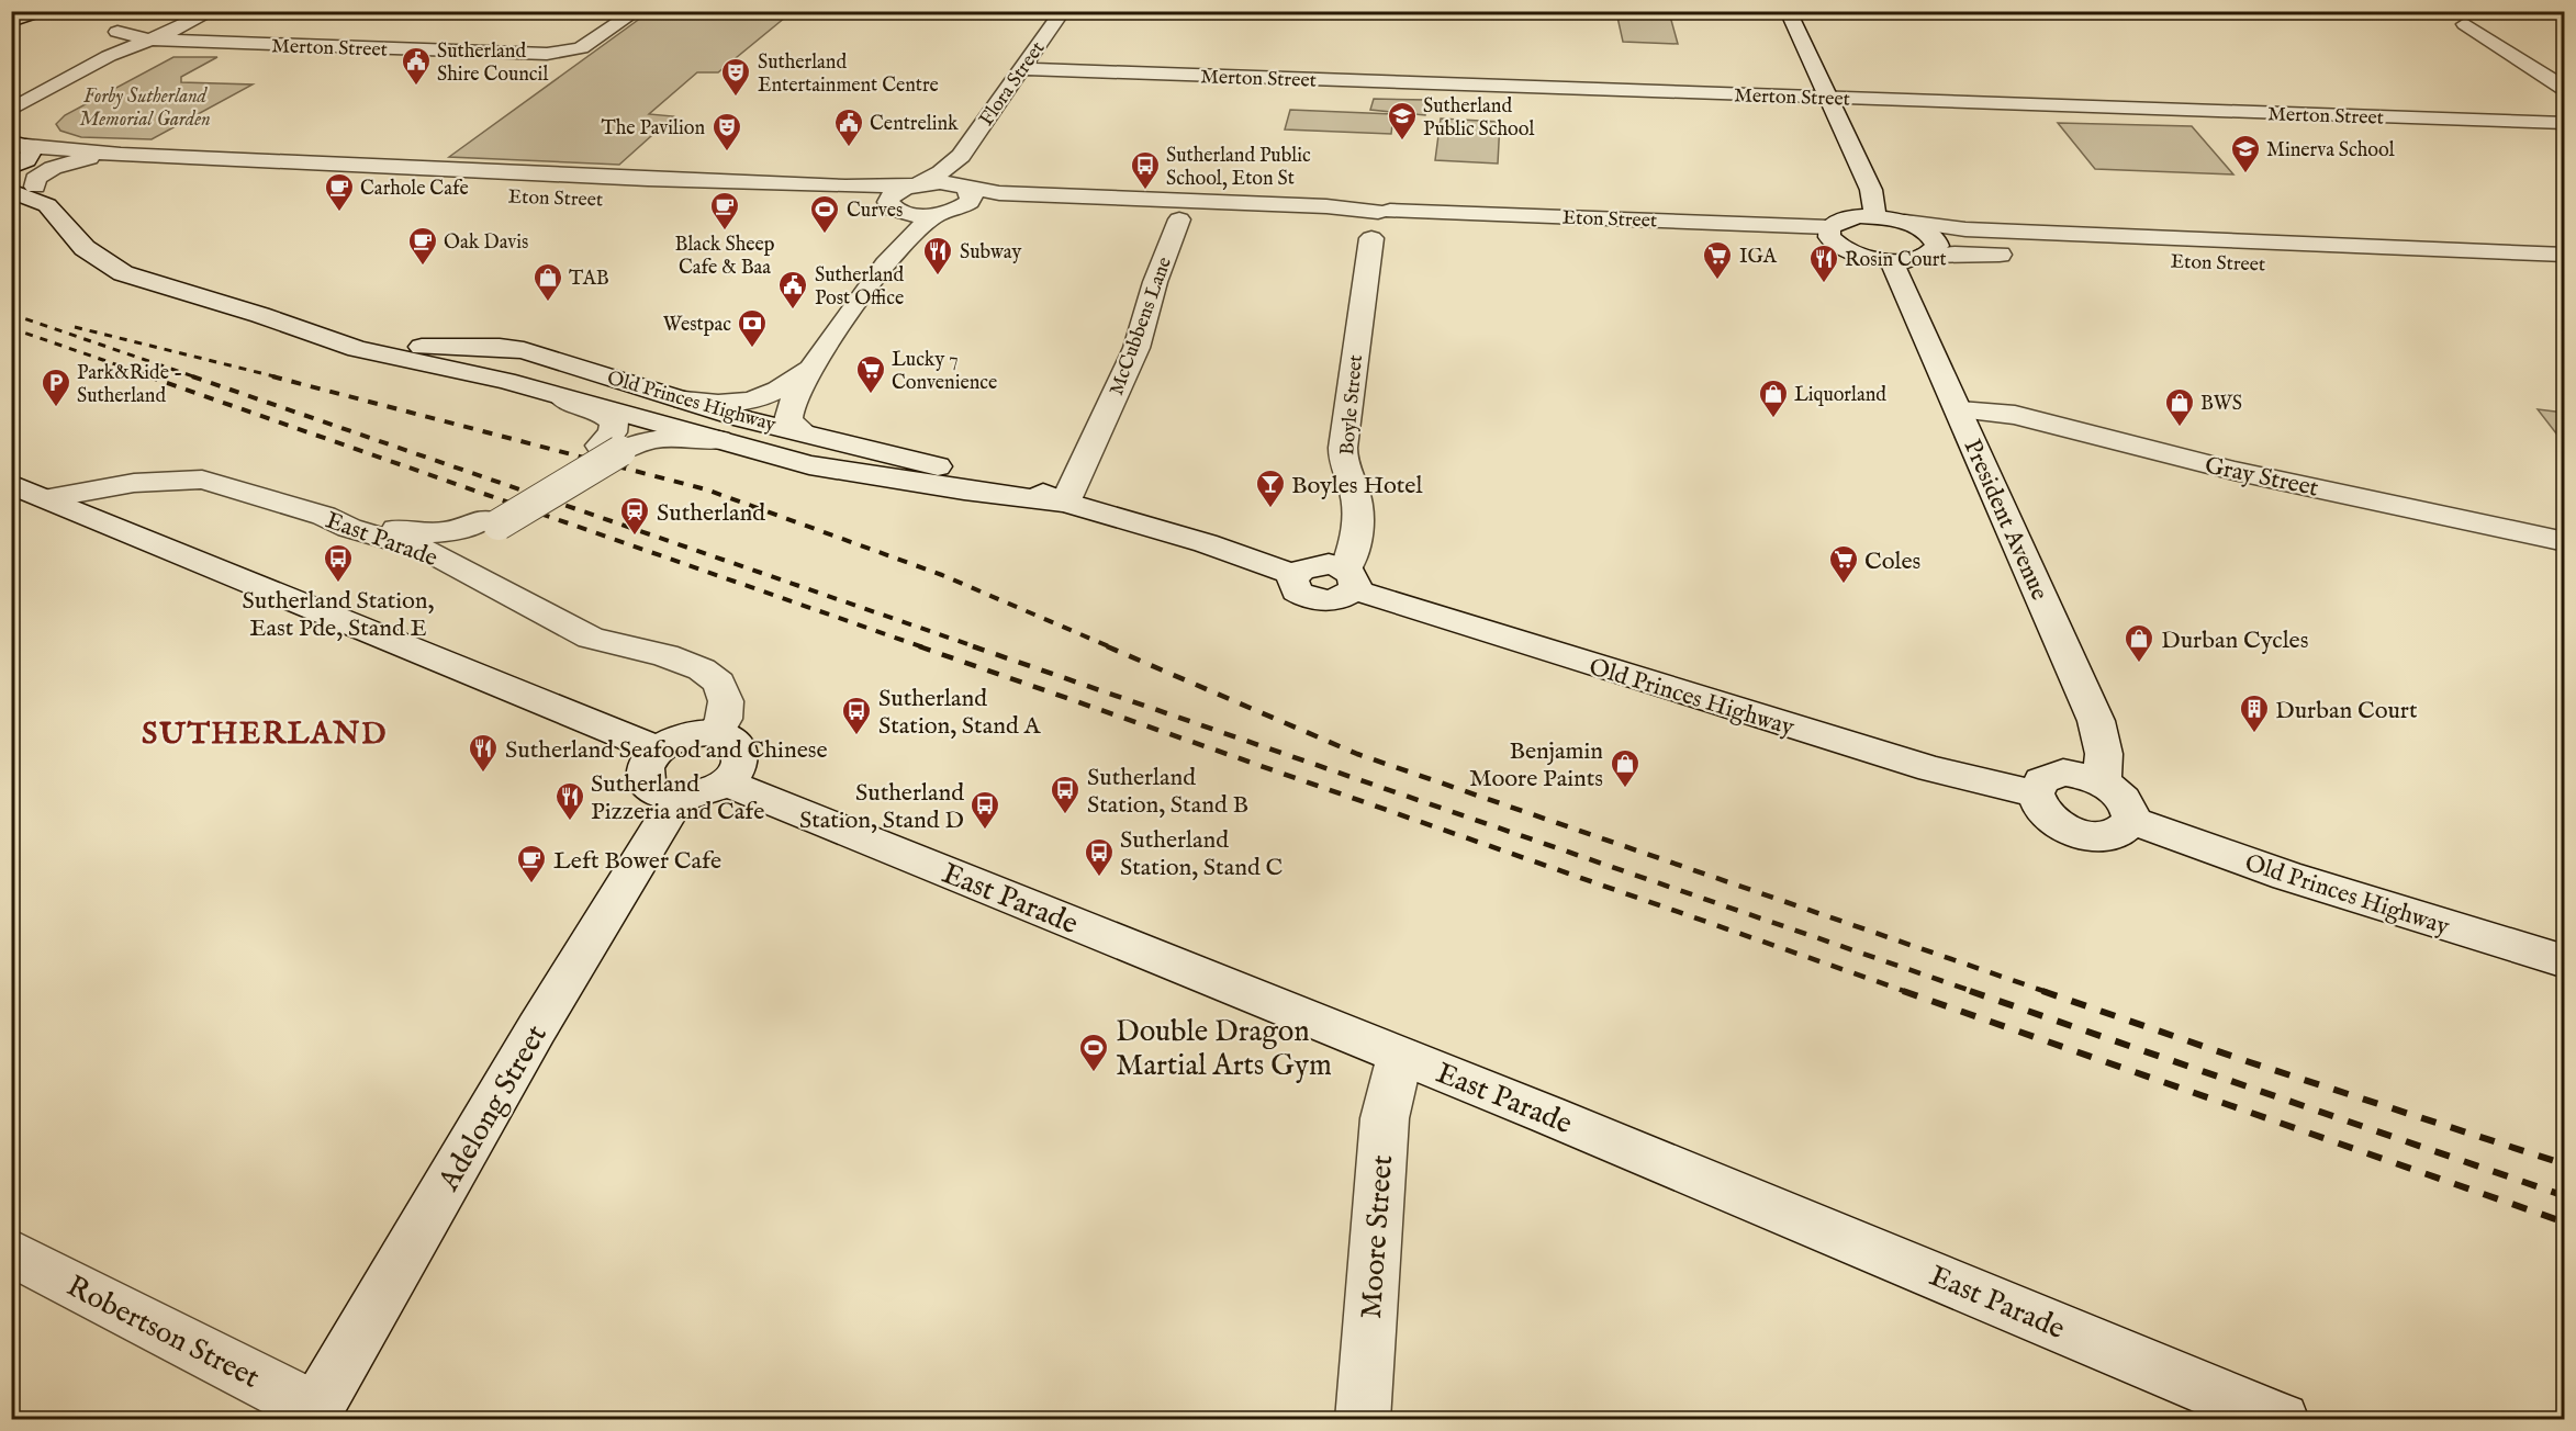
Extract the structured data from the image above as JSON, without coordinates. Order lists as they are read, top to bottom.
{
  "streets": {
    "street": [
      "Merton Street",
      "Flora Street",
      "Eton Street",
      "McCubbens Lane",
      "Old Princes Highway",
      "Boyle Street",
      "Gray Street",
      "President Avenue",
      "East Parade",
      "Adelong Street",
      "Moore Street",
      "Robertson Street"
    ]
  },
  "crossings": [
    ["Merton Street", "Flora Street"],
    ["Flora Street", "Eton Street"],
    ["Eton Street", "McCubbens Lane"],
    ["Eton Street", "Old Princes Highway"],
    ["Eton Street", "Boyle Street"],
    ["McCubbens Lane", "Old Princes Highway"],
    ["Old Princes Highway", "Boyle Street"],
    ["Old Princes Highway", "President Avenue"],
    ["Gray Street", "President Avenue"],
    ["East Parade", "Adelong Street"],
    ["East Parade", "Moore Street"],
    ["Adelong Street", "Robertson Street"]
  ],
  "districts": ["SUTHERLAND"],
  "parks": ["Forby Sutherland Memorial Garden"],
  "places": {
    "public building": ["Sutherland Shire Council", "Centrelink", "Sutherland Post Office"],
    "theatre": ["Sutherland Entertainment Centre", "The Pavilion"],
    "school or university": ["Sutherland Public School", "Minerva School"],
    "bus stop": [
      "Sutherland Public School, Eton St",
      "Sutherland Station, East Pde, Stand E",
      "Sutherland Station, Stand A",
      "Sutherland Station, Stand B",
      "Sutherland Station, Stand D",
      "Sutherland Station, Stand C"
    ],
    "cafe": [
      "Carhole Cafe",
      "Black Sheep Cafe & Baa",
      "Oak Davis",
      "Left Bower Cafe"
    ],
    "sports": ["Curves", "Double Dragon Martial Arts Gym"],
    "restaurant": [
      "Subway",
      "Rosin Court",
      "Sutherland Seafood and Chinese",
      "Sutherland Pizzeria and Cafe"
    ],
    "supermarket": ["IGA", "Lucky 7 Convenience", "Coles"],
    "shop": [
      "TAB",
      "Liquorland",
      "BWS",
      "Durban Cycles",
      "Benjamin Moore Paints"
    ],
    "bank": ["Westpac"],
    "parking": ["Park&Ride - Sutherland"],
    "bar": ["Boyles Hotel"],
    "station": ["Sutherland"],
    "building": ["Durban Court"]
  }
}
